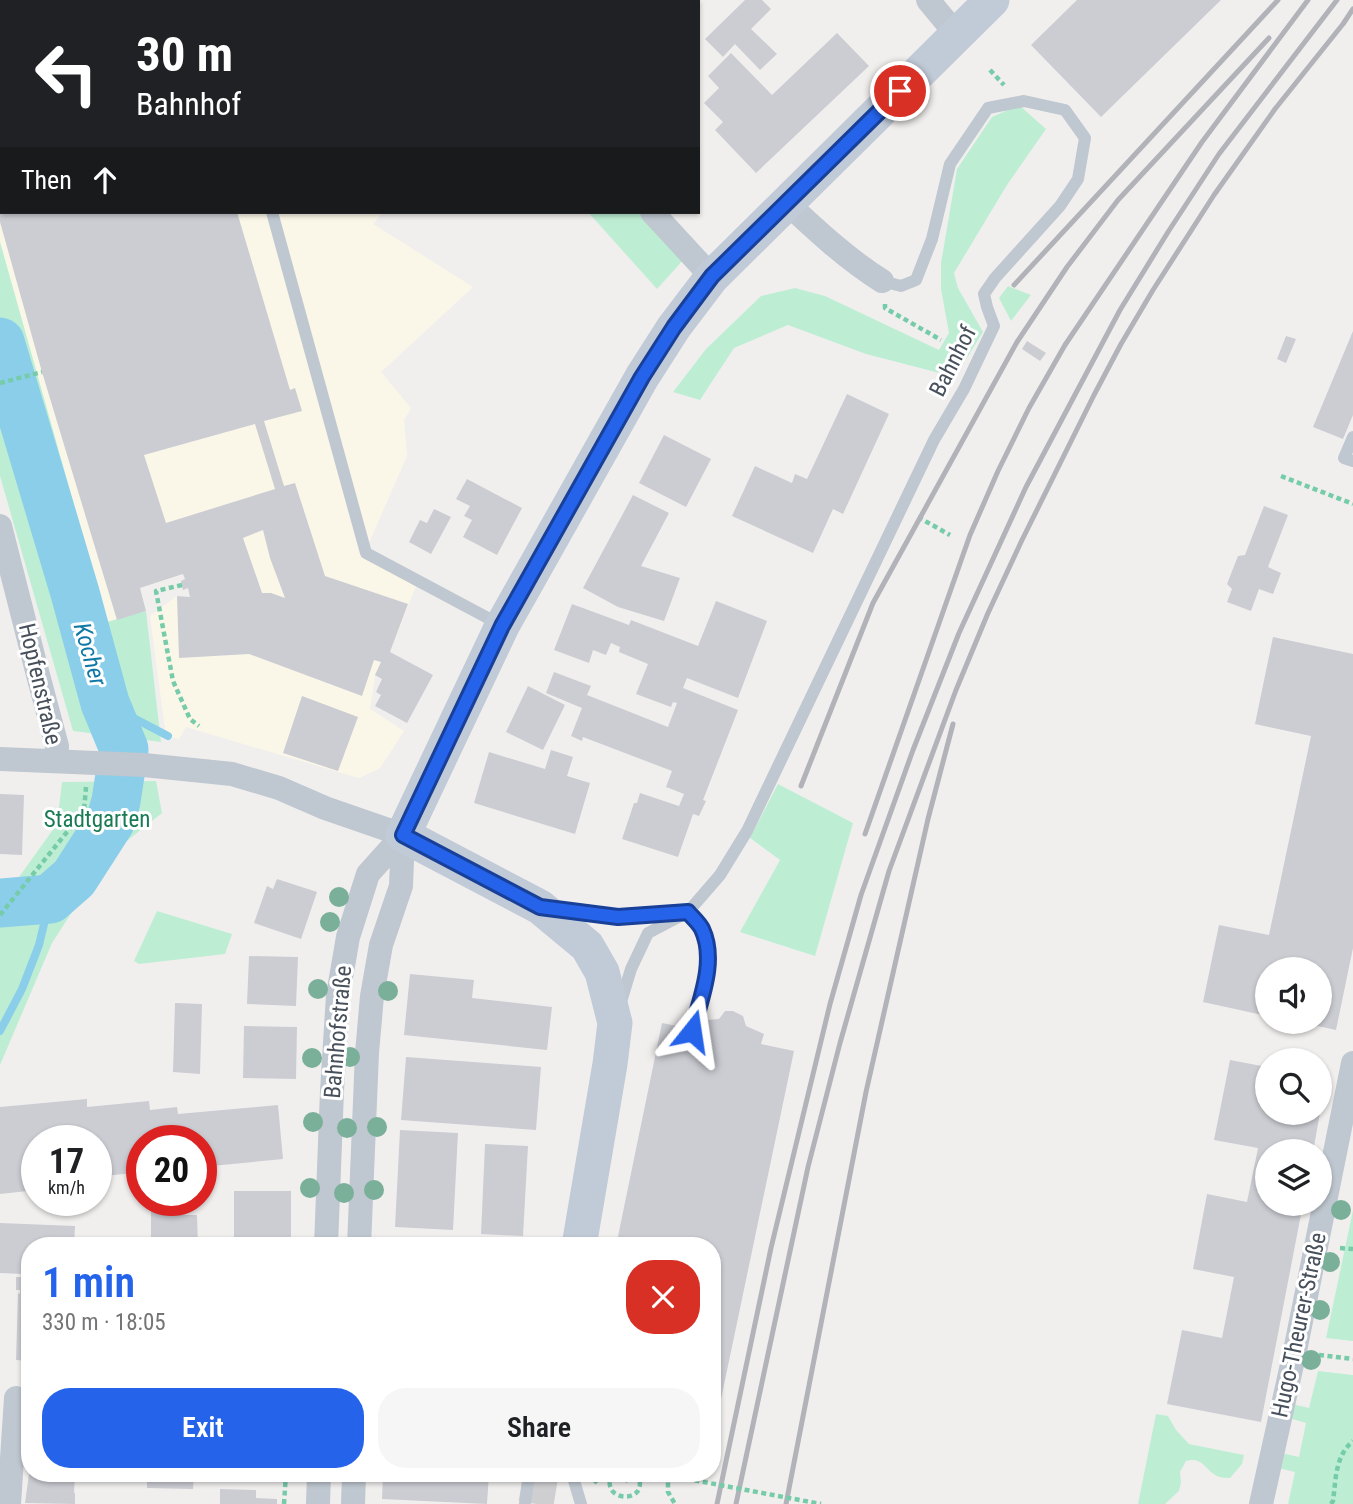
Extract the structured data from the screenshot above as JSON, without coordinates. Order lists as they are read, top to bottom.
{
  "streets": {
    "main road": ["Bahnhofstraße"],
    "street": ["Hopfenstraße", "Hugo-Theurer-Straße"],
    "lane": ["Bahnhof"]
  },
  "water": ["Kocher"],
  "parks": ["Stadtgarten"],
  "page": {
    "turn": ["30 m", "Bahnhof"],
    "then": "Then",
    "speed": "17 km/h",
    "limit": "20",
    "heading": ["1 min", "330 m · 18:05"],
    "buttons": ["Exit", "Share"]
  }
}
